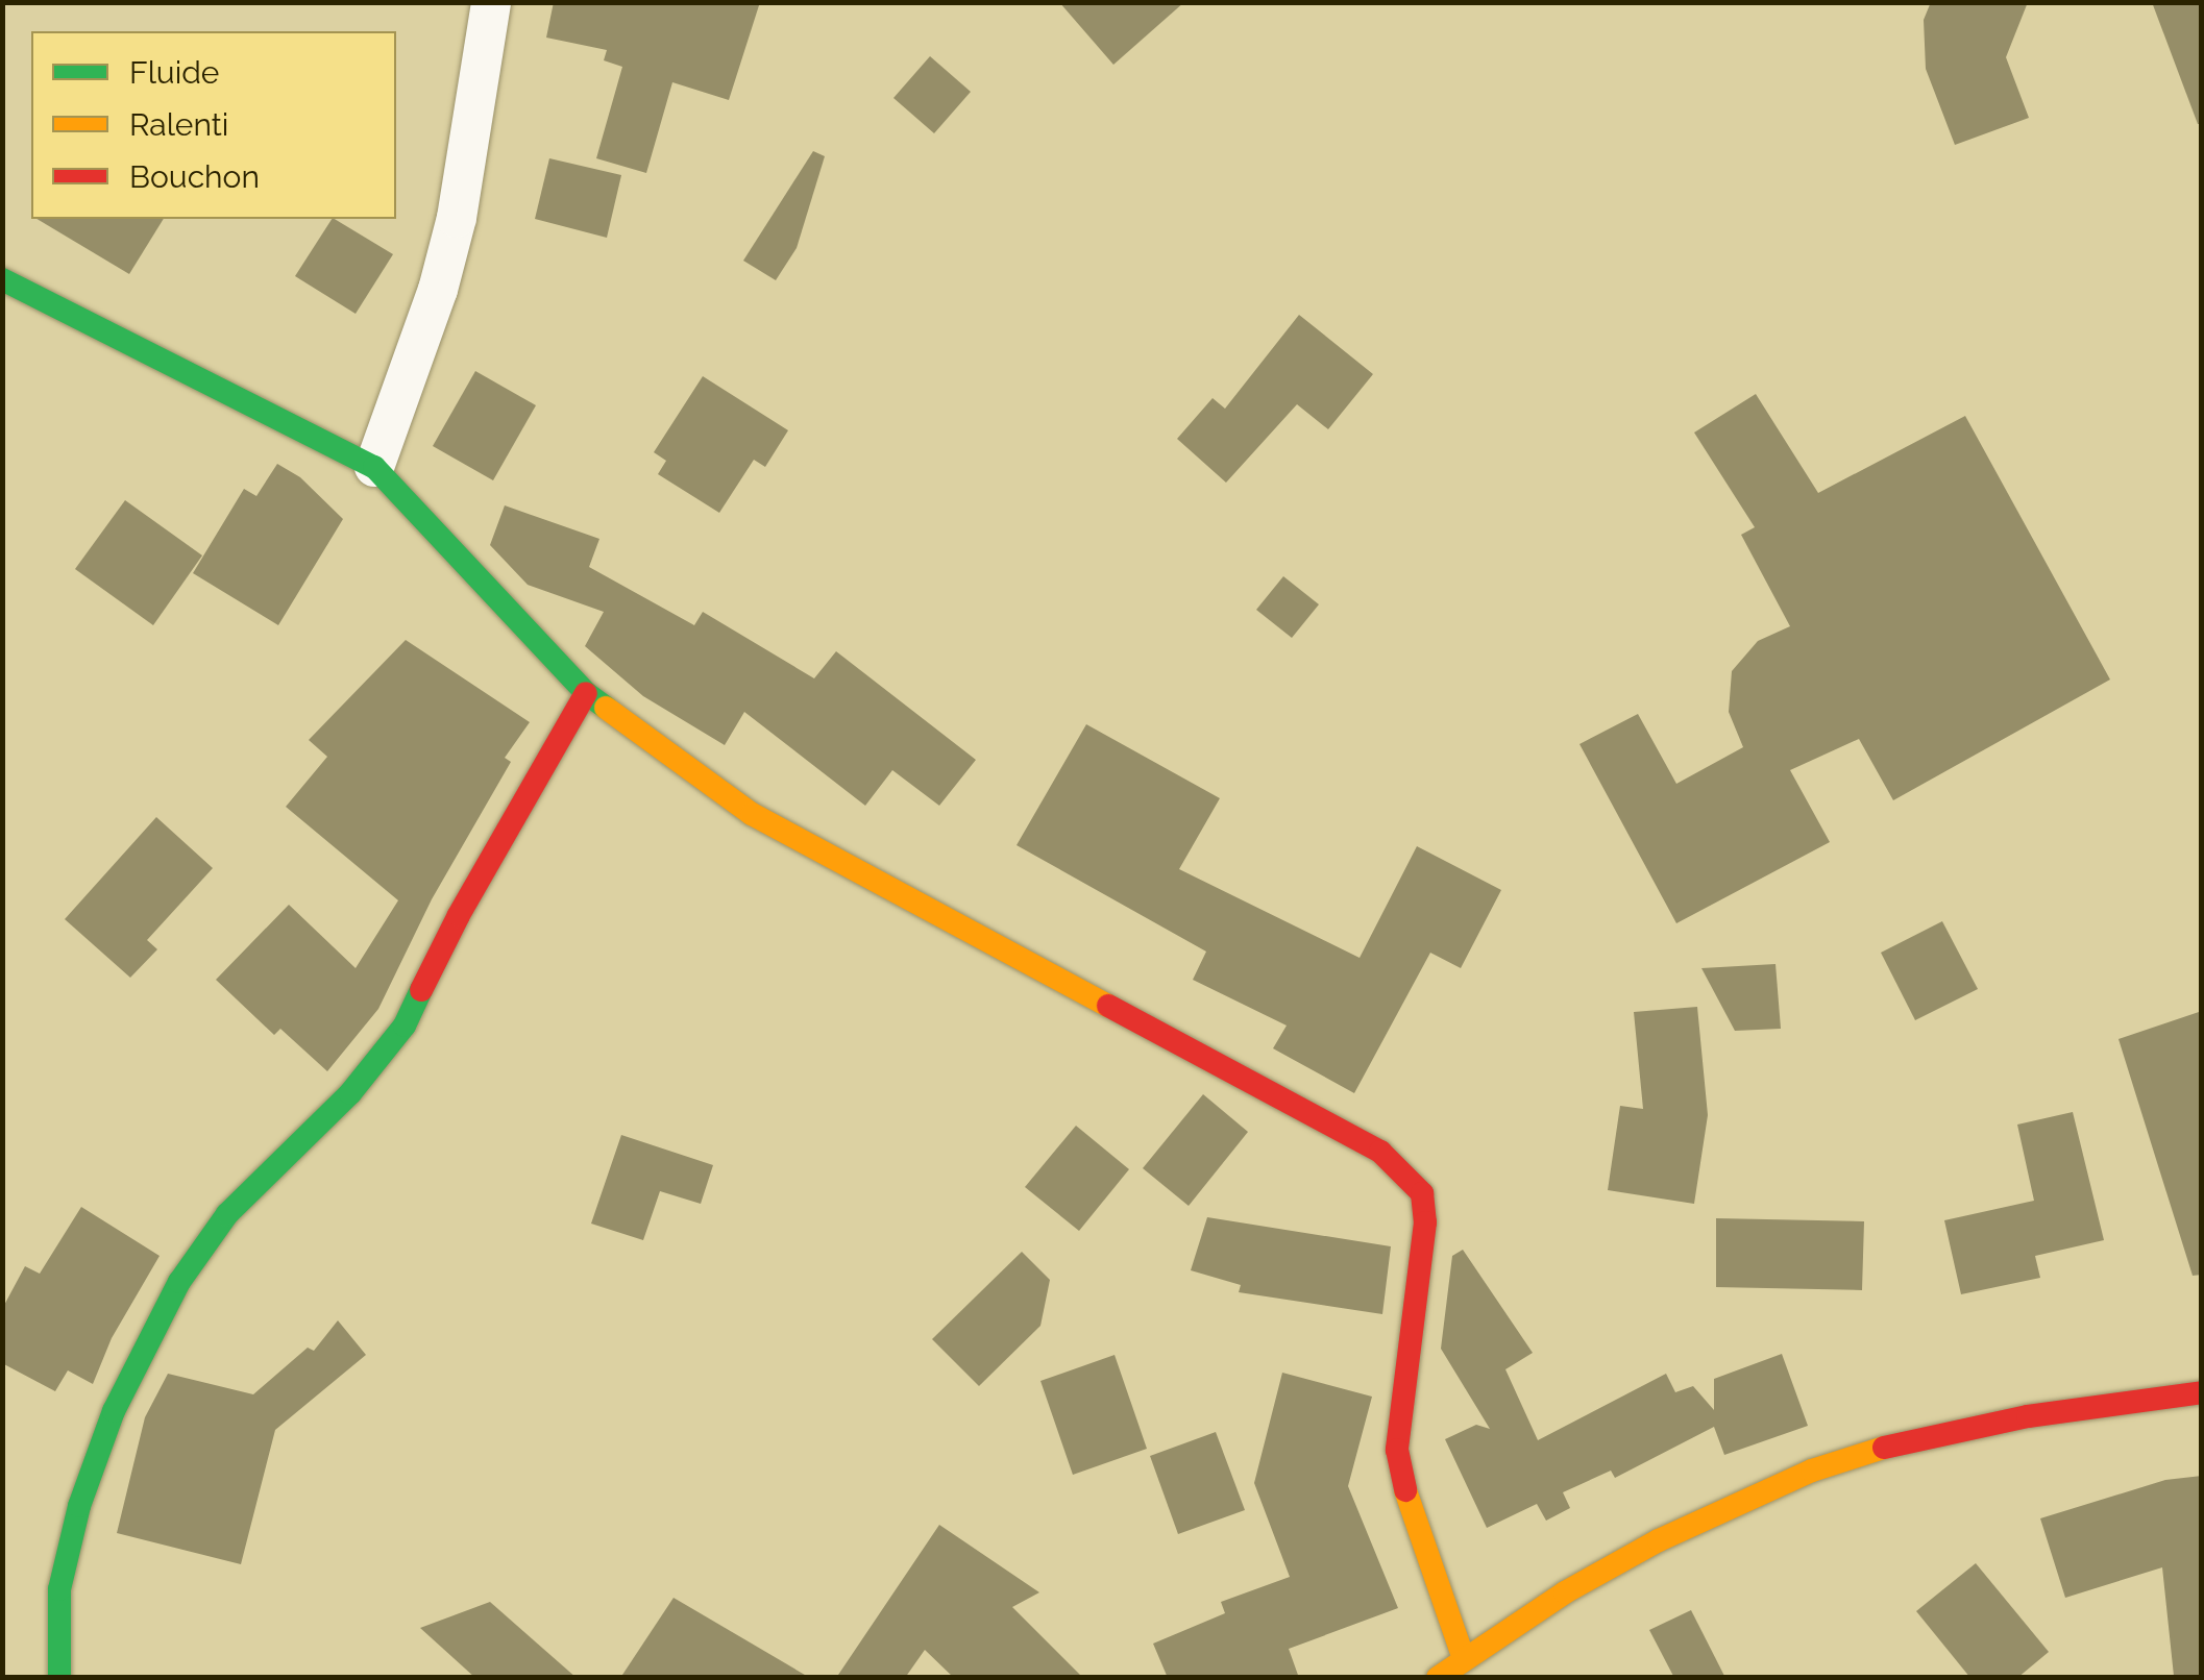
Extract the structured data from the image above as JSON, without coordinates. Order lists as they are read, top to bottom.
{
  "legend": ["Fluide", "Ralenti", "Bouchon"]
}
